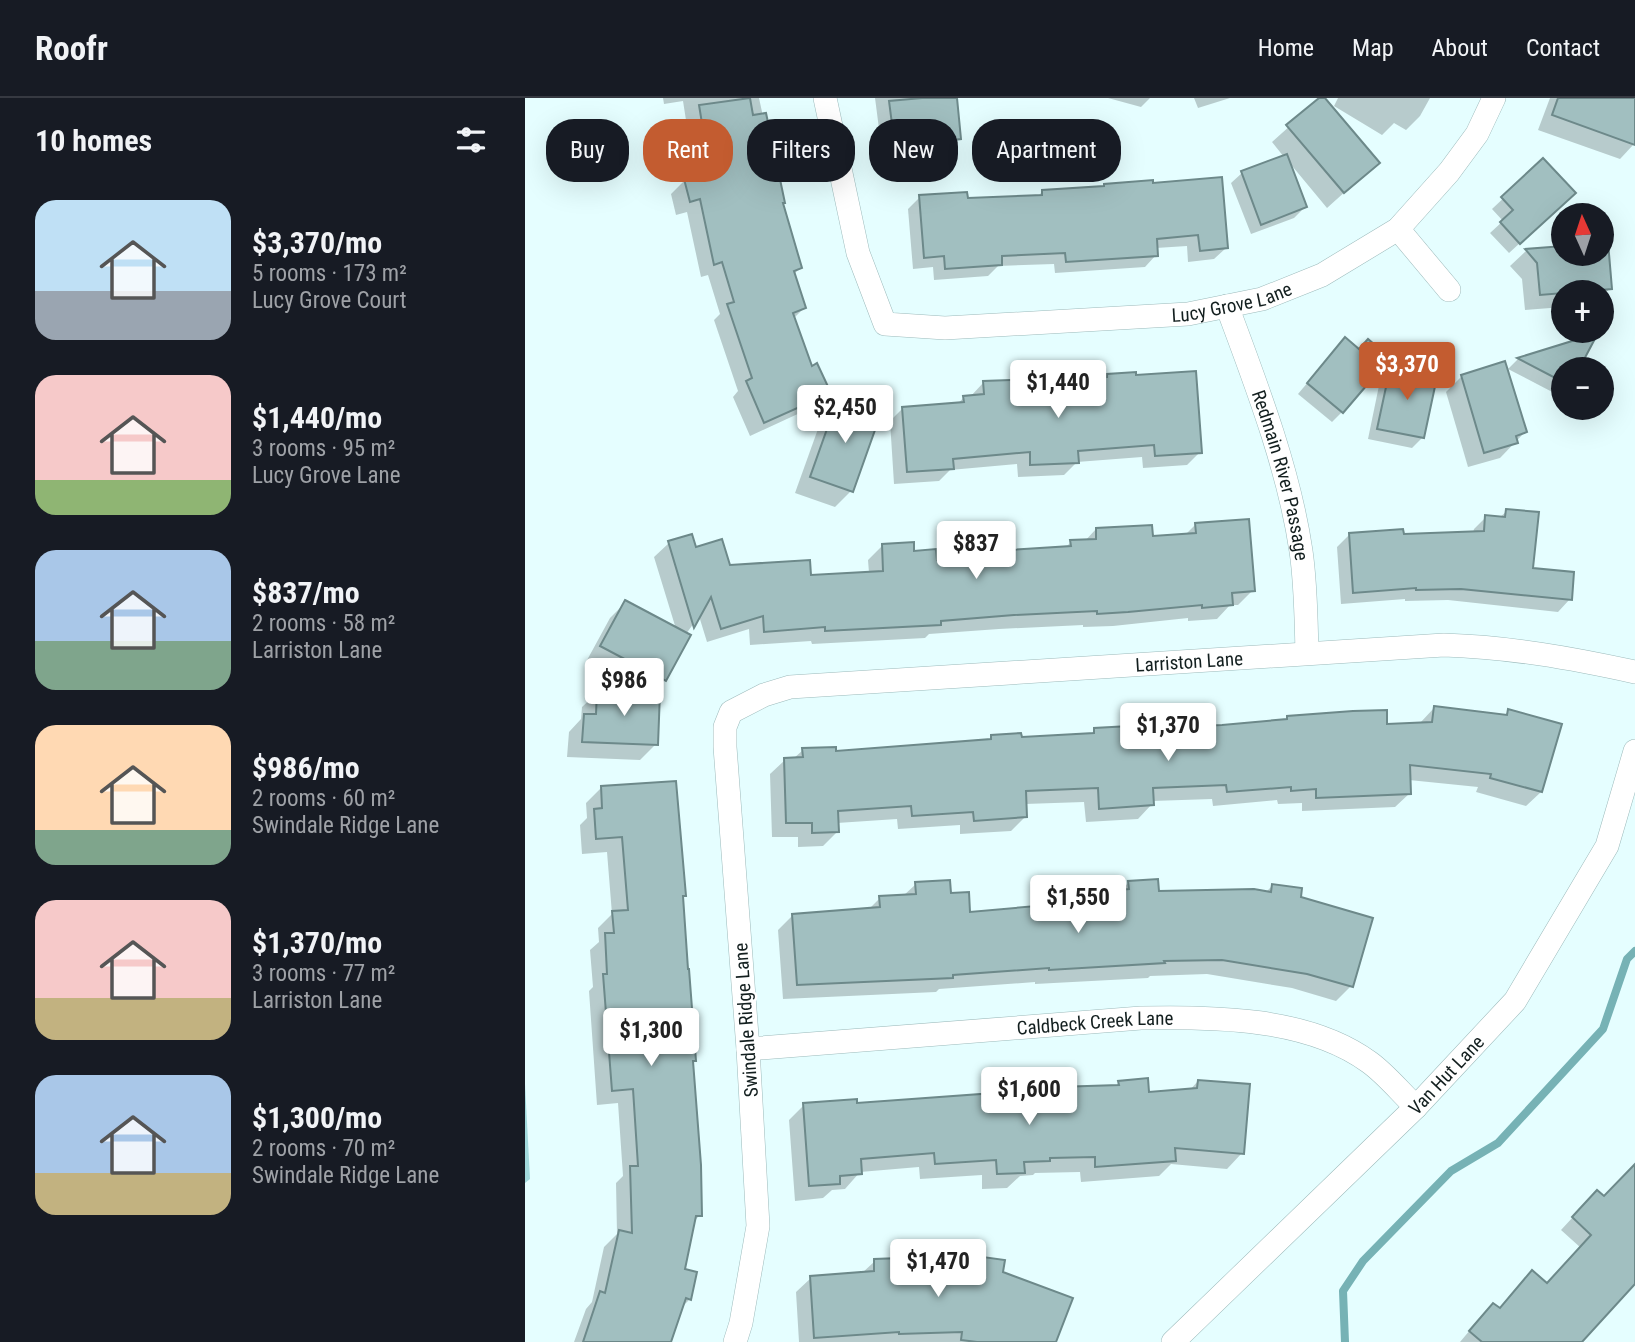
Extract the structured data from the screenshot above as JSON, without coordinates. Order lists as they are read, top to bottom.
{
  "streets": {
    "street": [
      "Lucy Grove Lane",
      "Redmain River Passage",
      "Larriston Lane",
      "Swindale Ridge Lane",
      "Caldbeck Creek Lane",
      "Van Hut Lane"
    ]
  },
  "crossings": [
    ["Lucy Grove Lane", "Redmain River Passage"],
    ["Redmain River Passage", "Larriston Lane"],
    ["Larriston Lane", "Swindale Ridge Lane"],
    ["Swindale Ridge Lane", "Caldbeck Creek Lane"],
    ["Caldbeck Creek Lane", "Van Hut Lane"]
  ],
  "north": "top",
  "page": {
    "header": "Roofr",
    "nav": [
      "Home",
      "Map",
      "About",
      "Contact"
    ],
    "heading": "10 homes",
    "chip": [
      "Buy",
      "Rent",
      "Filters",
      "New",
      "Apartment"
    ],
    "list": [
      {
        "name": "$3,370/mo",
        "note": "5 rooms · 173 m² · Lucy Grove Court"
      },
      {
        "name": "$1,440/mo",
        "note": "3 rooms · 95 m² · Lucy Grove Lane"
      },
      {
        "name": "$837/mo",
        "note": "2 rooms · 58 m² · Larriston Lane"
      },
      {
        "name": "$986/mo",
        "note": "2 rooms · 60 m² · Swindale Ridge Lane"
      },
      {
        "name": "$1,370/mo",
        "note": "3 rooms · 77 m² · Larriston Lane"
      },
      {
        "name": "$1,300/mo",
        "note": "2 rooms · 70 m² · Swindale Ridge Lane"
      }
    ],
    "map_buttons": ["+", "−"],
    "price": [
      "$3,370",
      "$1,440",
      "$2,450",
      "$837",
      "$986",
      "$1,370",
      "$1,550",
      "$1,300",
      "$1,600",
      "$1,470"
    ]
  }
}
